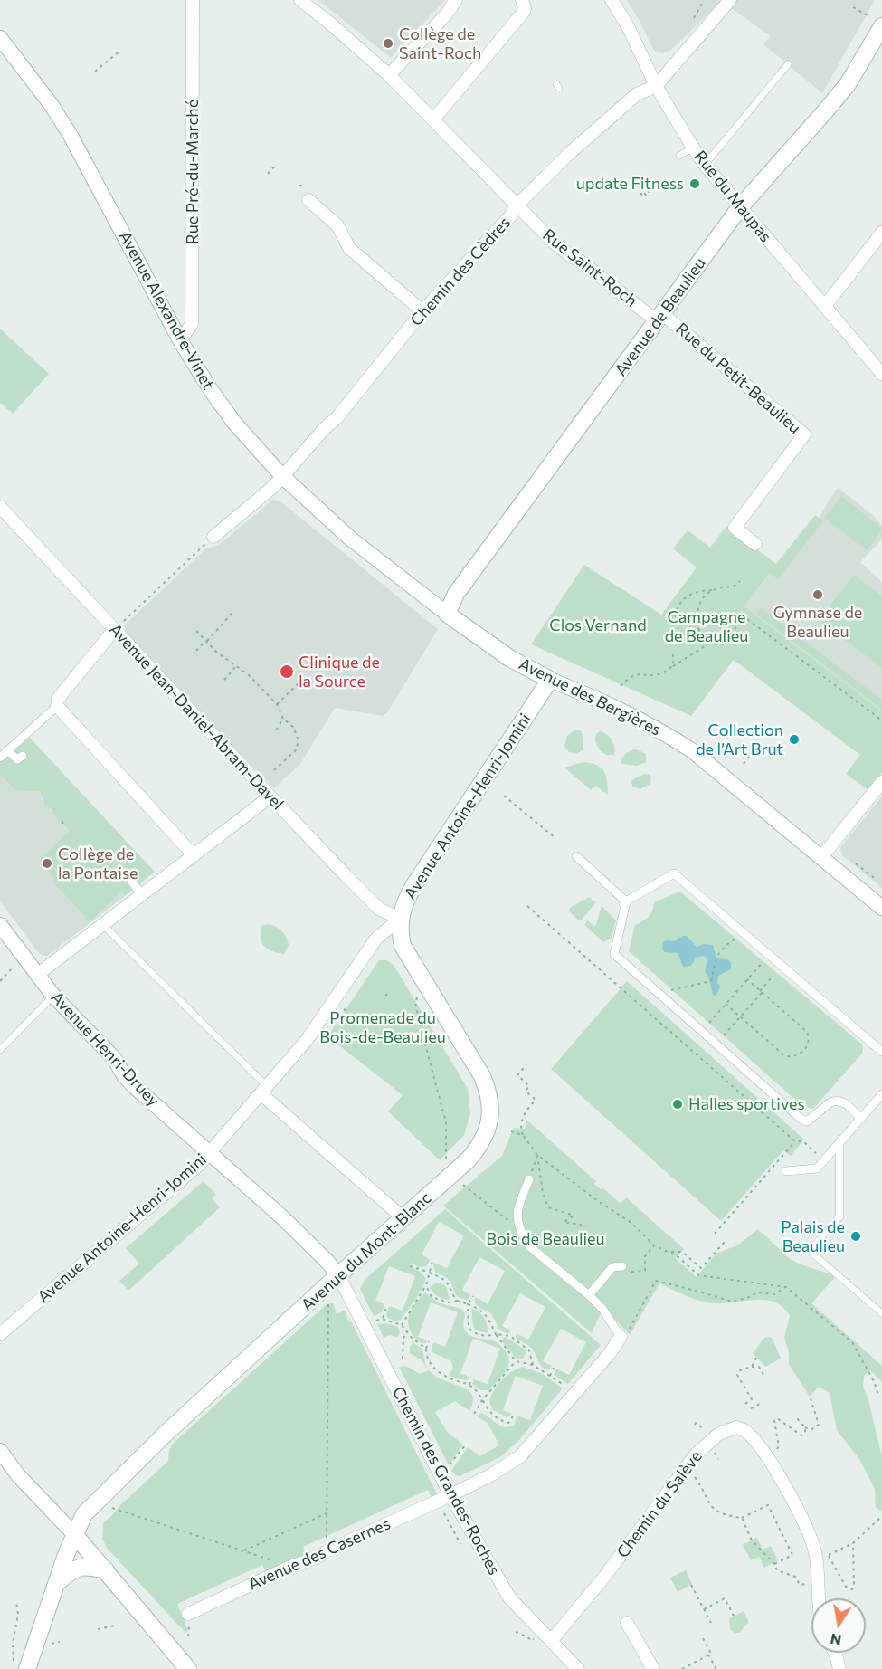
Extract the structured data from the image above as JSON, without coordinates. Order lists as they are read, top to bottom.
{
  "streets": {
    "main road": [
      "Avenue de Beaulieu",
      "Avenue des Bergières",
      "Avenue Antoine-Henri-Jomini",
      "Avenue du Mont-Blanc"
    ],
    "street": [
      "Rue Pré-du-Marché",
      "Rue du Maupas",
      "Rue Saint-Roch",
      "Chemin des Cèdres",
      "Avenue Alexandre-Vinet",
      "Rue du Petit-Beaulieu",
      "Avenue Jean-Daniel-Abram-Davel",
      "Avenue Henri-Druey",
      "Chemin des Grandes-Roches",
      "Chemin du Salève",
      "Avenue des Casernes"
    ]
  },
  "crossings": [
    ["Rue Pré-du-Marché", "Avenue Alexandre-Vinet"],
    ["Rue du Maupas", "Chemin des Cèdres"],
    ["Rue du Maupas", "Avenue de Beaulieu"],
    ["Rue Saint-Roch", "Chemin des Cèdres"],
    ["Rue Saint-Roch", "Avenue de Beaulieu"],
    ["Rue Saint-Roch", "Rue du Petit-Beaulieu"],
    ["Chemin des Cèdres", "Avenue Alexandre-Vinet"],
    ["Avenue Alexandre-Vinet", "Avenue de Beaulieu"],
    ["Avenue Alexandre-Vinet", "Avenue des Bergières"],
    ["Avenue de Beaulieu", "Rue du Petit-Beaulieu"],
    ["Avenue de Beaulieu", "Avenue des Bergières"],
    ["Avenue des Bergières", "Avenue Antoine-Henri-Jomini"],
    ["Avenue Jean-Daniel-Abram-Davel", "Avenue Antoine-Henri-Jomini"],
    ["Avenue Jean-Daniel-Abram-Davel", "Avenue du Mont-Blanc"],
    ["Avenue Antoine-Henri-Jomini", "Avenue Henri-Druey"],
    ["Avenue Antoine-Henri-Jomini", "Avenue du Mont-Blanc"],
    ["Avenue Henri-Druey", "Avenue du Mont-Blanc"],
    ["Avenue Henri-Druey", "Chemin des Grandes-Roches"],
    ["Avenue du Mont-Blanc", "Chemin des Grandes-Roches"],
    ["Chemin des Grandes-Roches", "Chemin du Salève"],
    ["Chemin des Grandes-Roches", "Avenue des Casernes"]
  ],
  "parks": [
    "Campagne de Beaulieu",
    "Clos Vernand",
    "Promenade du Bois-de-Beaulieu",
    "Bois de Beaulieu"
  ],
  "places": [
    "Collège de Saint-Roch",
    "update Fitness",
    "Gymnase de Beaulieu",
    "Clinique de la Source",
    "Collection de l’Art Brut",
    "Collège de la Pontaise",
    "Halles sportives",
    "Palais de Beaulieu"
  ],
  "north": "bottom"
}
